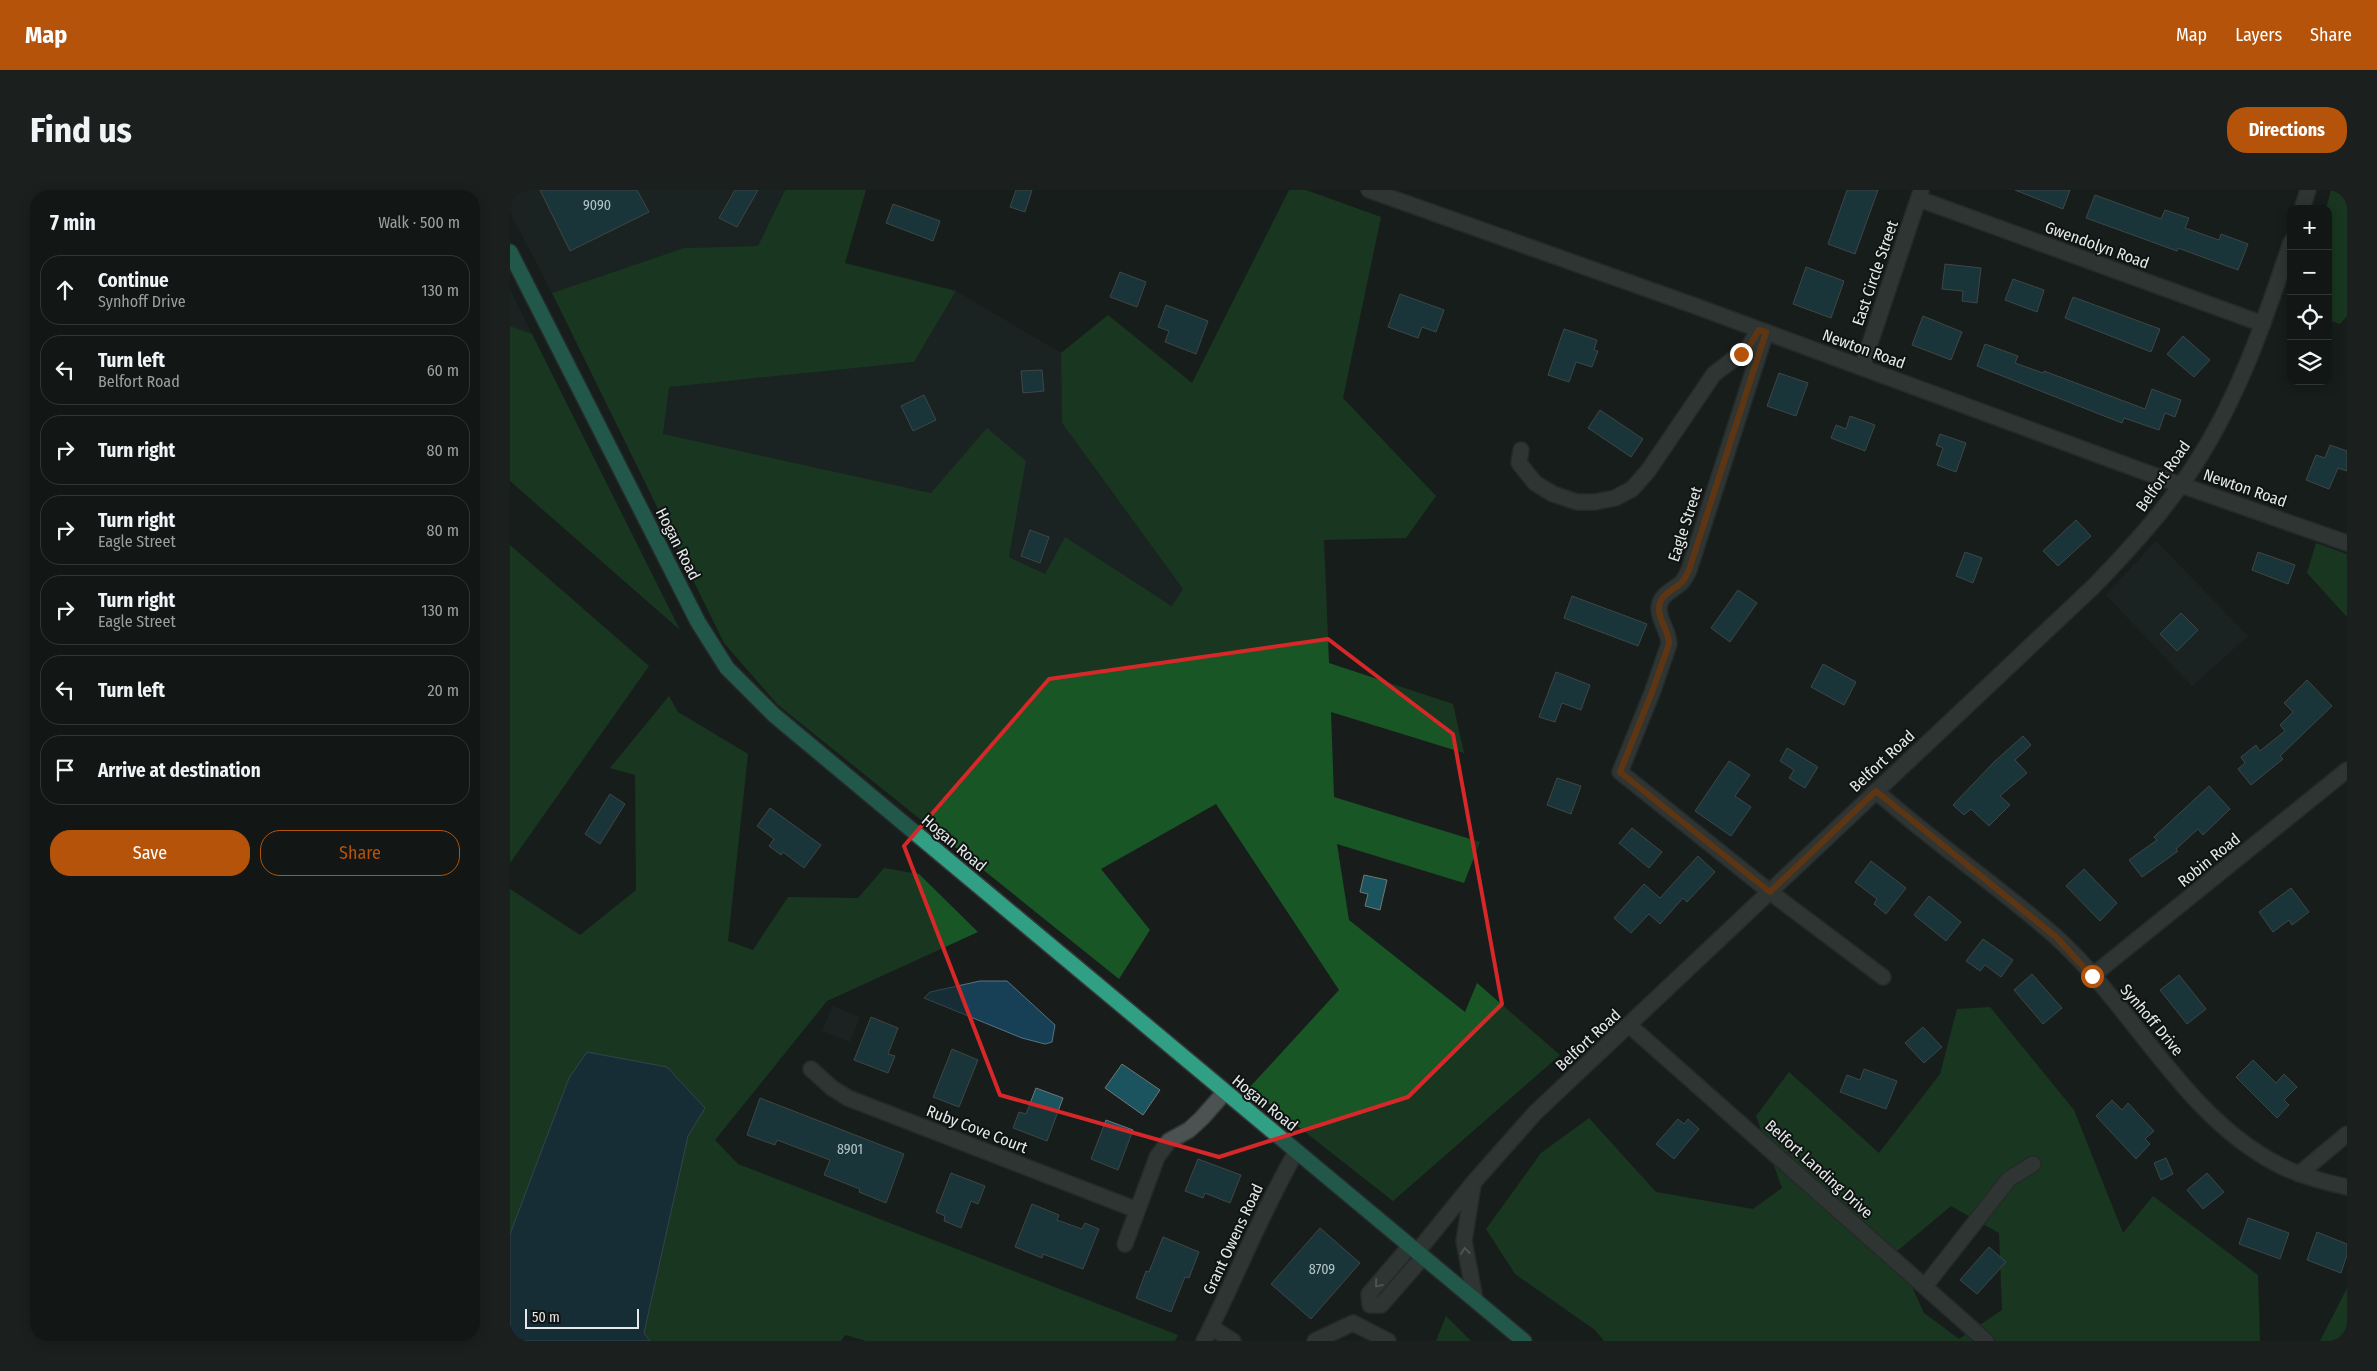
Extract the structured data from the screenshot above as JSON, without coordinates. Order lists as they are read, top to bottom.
{
  "streets": {
    "main road": ["Hogan Road"],
    "street": [
      "Gwendolyn Road",
      "East Circle Street",
      "Newton Road",
      "Belfort Road",
      "Eagle Street",
      "Robin Road",
      "Synhoff Drive",
      "Ruby Cove Court",
      "Belfort Landing Drive",
      "Grant Owens Road"
    ]
  },
  "crossings": [
    ["Gwendolyn Road", "East Circle Street"],
    ["Gwendolyn Road", "Belfort Road"],
    ["East Circle Street", "Newton Road"],
    ["Newton Road", "Belfort Road"],
    ["Newton Road", "Eagle Street"],
    ["Belfort Road", "Eagle Street"],
    ["Belfort Road", "Hogan Road"],
    ["Belfort Road", "Synhoff Drive"],
    ["Belfort Road", "Belfort Landing Drive"],
    ["Hogan Road", "Grant Owens Road"],
    ["Robin Road", "Synhoff Drive"]
  ],
  "house_numbers": ["9090", "8901", "8709"],
  "scale_bar": "50 m",
  "page": {
    "header": "Map",
    "nav": ["Map", "Layers", "Share"],
    "buttons": [
      "Directions",
      ["Save", "Share"]
    ],
    "title": "Find us",
    "heading": ["7 min", "Walk · 500 m"],
    "map_buttons": ["+", "−"],
    "list": [
      ["Continue", "Synhoff Drive", "130 m"],
      ["Turn left", "Belfort Road", "60 m"],
      ["Turn right", "80 m"],
      ["Turn right", "Eagle Street", "80 m"],
      ["Turn right", "Eagle Street", "130 m"],
      ["Turn left", "20 m"],
      "Arrive at destination"
    ],
    "scale": "50 m"
  }
}
